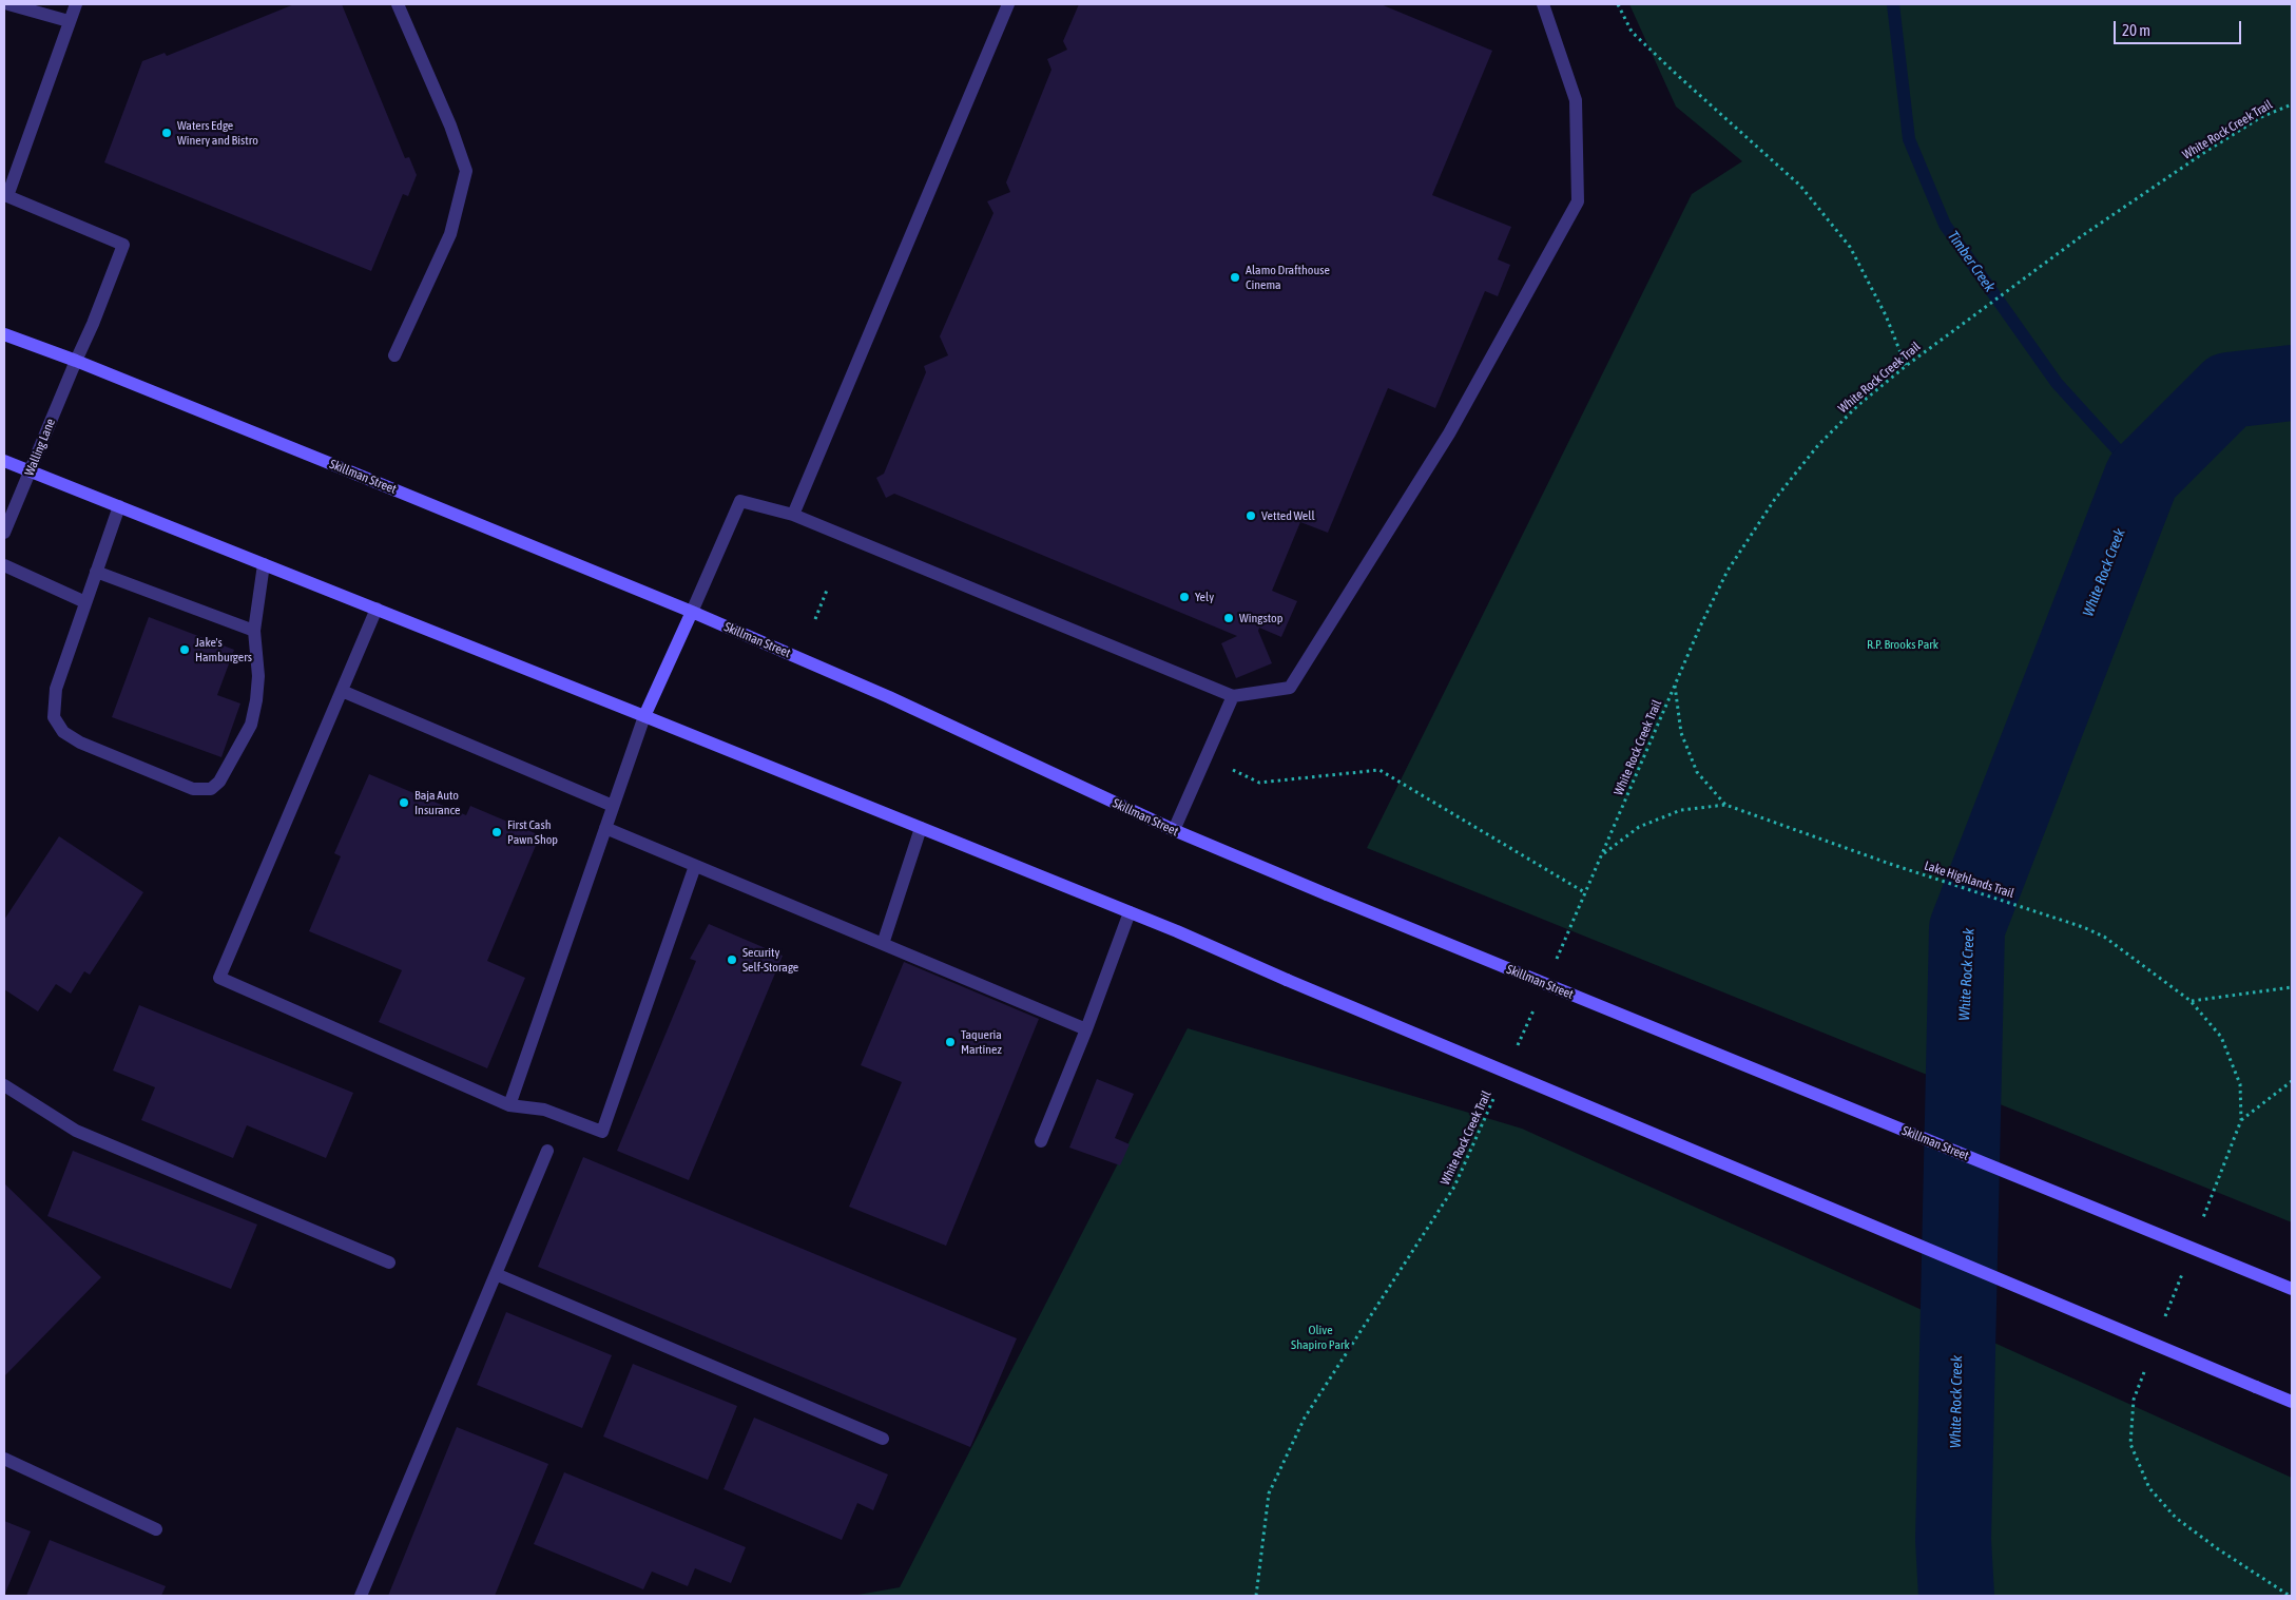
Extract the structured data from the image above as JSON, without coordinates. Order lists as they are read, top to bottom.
{
  "streets": {
    "main road": ["Skillman Street"],
    "street": ["Walling Lane"],
    "path": ["White Rock Creek Trail", "Lake Highlands Trail"]
  },
  "crossings": [
    ["White Rock Creek Trail", "Lake Highlands Trail"],
    ["Walling Lane", "Skillman Street"]
  ],
  "water": ["Timber Creek", "White Rock Creek"],
  "parks": ["R.P. Brooks Park", "Olive Shapiro Park"],
  "places": [
    "Waters Edge Winery and Bistro",
    "Alamo Drafthouse Cinema",
    "Vetted Well",
    "Yely",
    "Wingstop",
    "Jake's Hamburgers",
    "Baja Auto Insurance",
    "First Cash Pawn Shop",
    "Security Self-Storage",
    "Taqueria Martínez"
  ],
  "scale_bar": "20 m"
}
